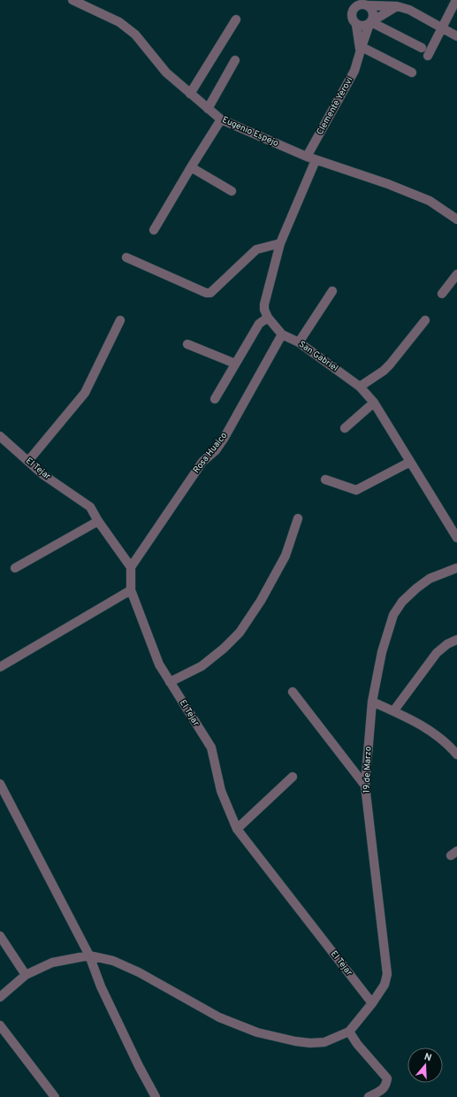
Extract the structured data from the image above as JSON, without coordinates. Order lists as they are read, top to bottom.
{
  "streets": {
    "street": [
      "Clemente Yerovi",
      "Eugenio Espejo",
      "San Gabriel",
      "Rosa Huaico",
      "El Tejar",
      "19 de Marzo"
    ]
  },
  "crossings": [
    ["Clemente Yerovi", "Eugenio Espejo"],
    ["San Gabriel", "Rosa Huaico"],
    ["Rosa Huaico", "El Tejar"],
    ["El Tejar", "19 de Marzo"]
  ],
  "north": "top"
}
